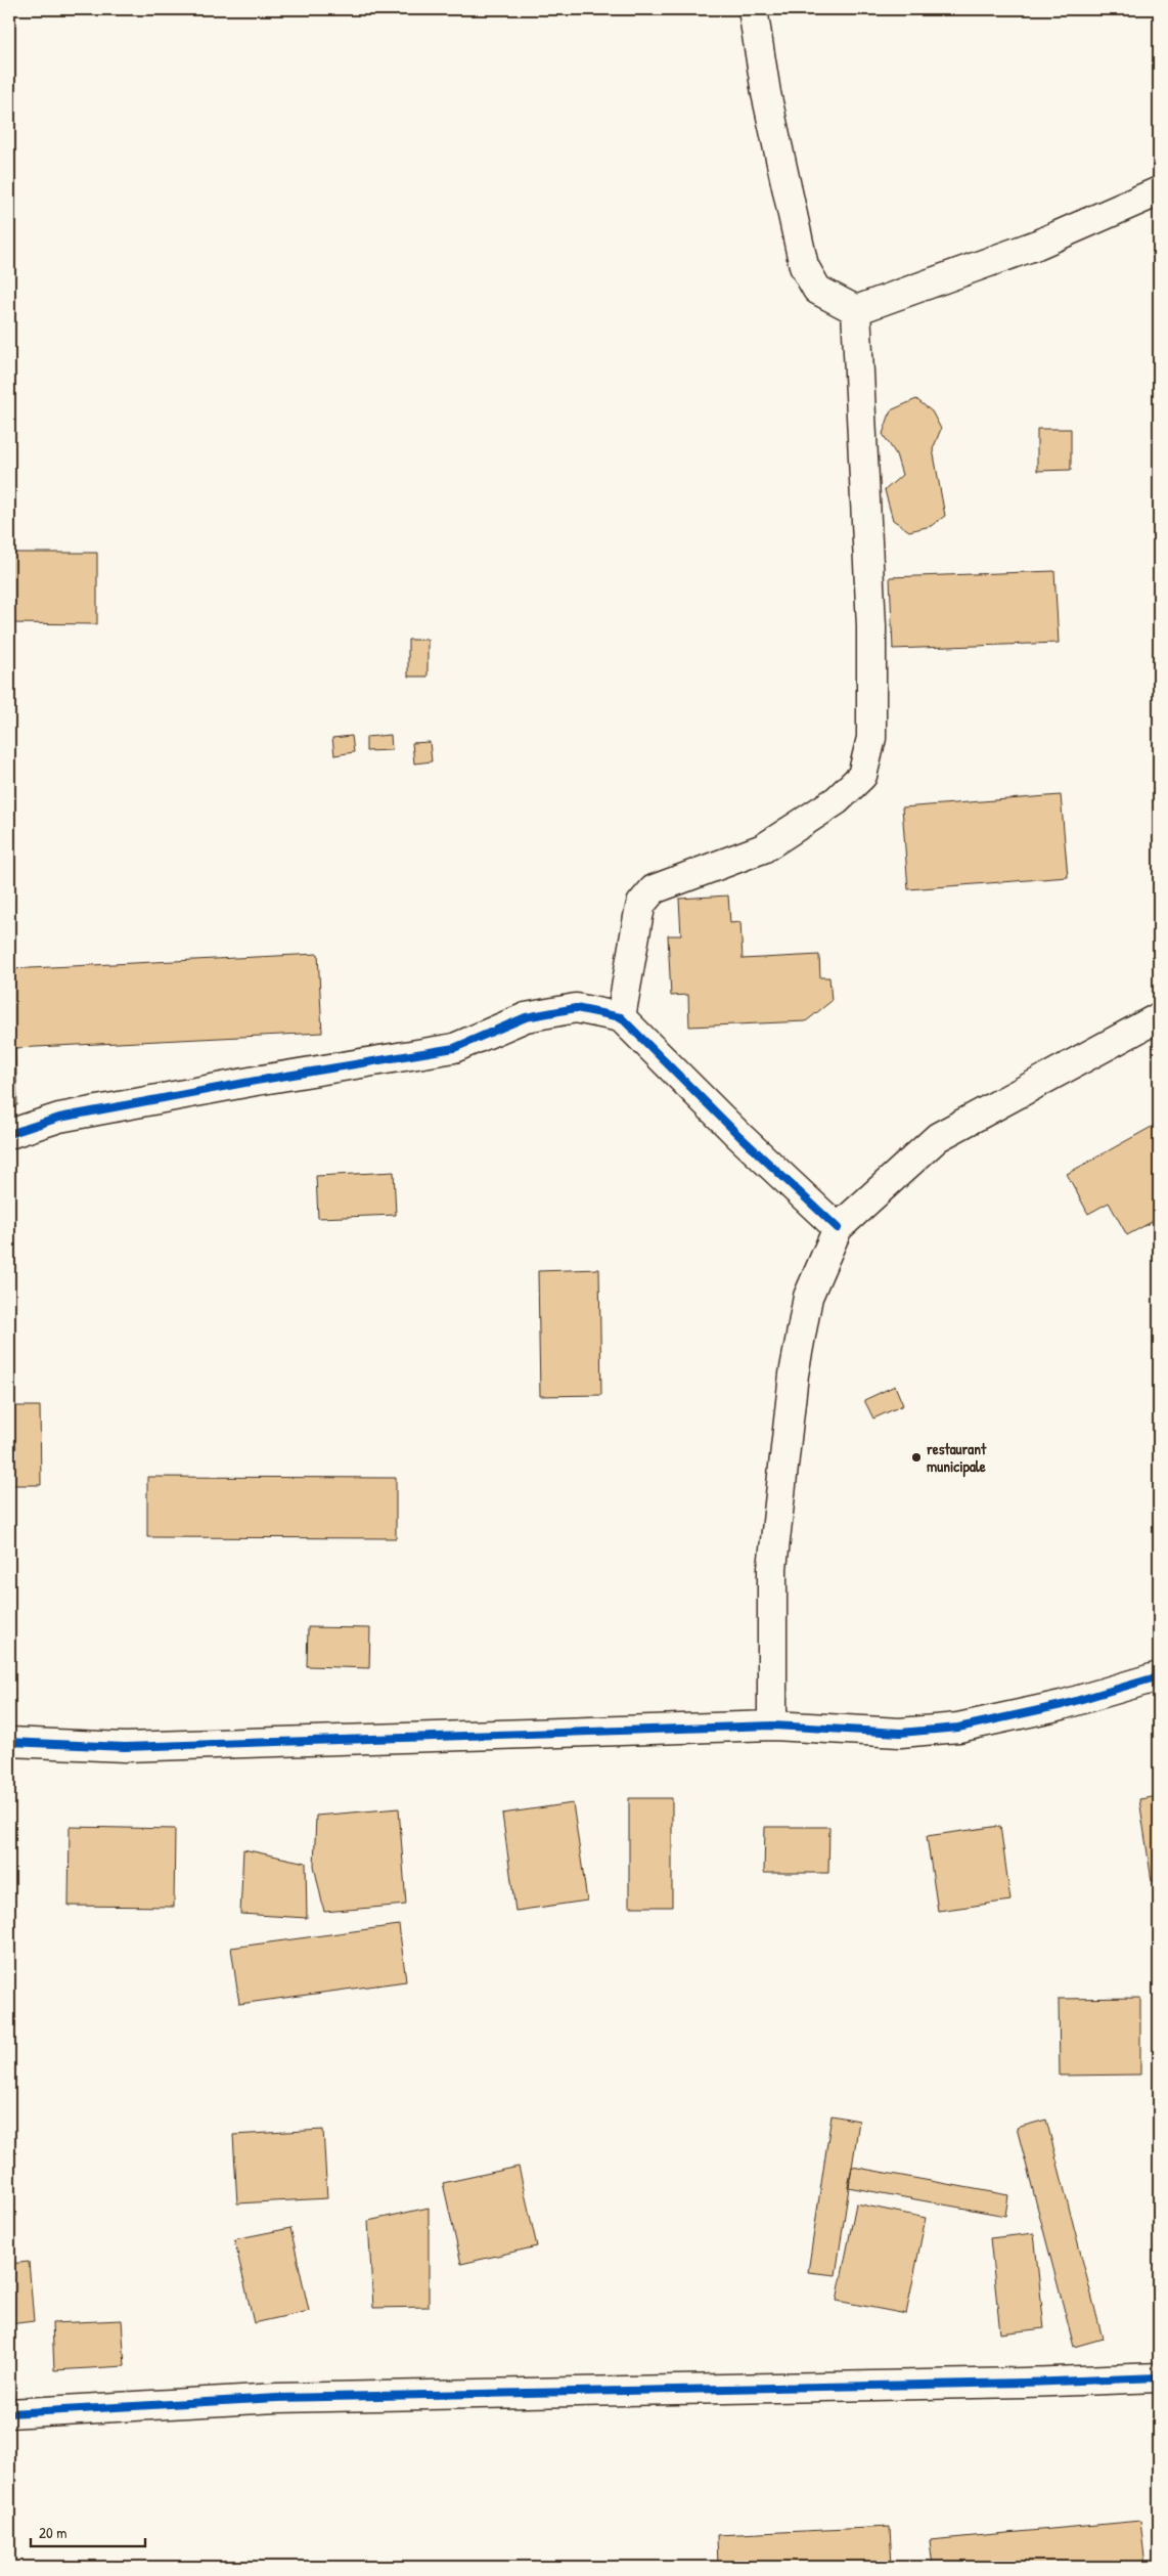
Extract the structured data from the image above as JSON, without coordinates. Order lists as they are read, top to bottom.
{
  "places": ["restaurant municipale"],
  "scale_bar": "20 m"
}
